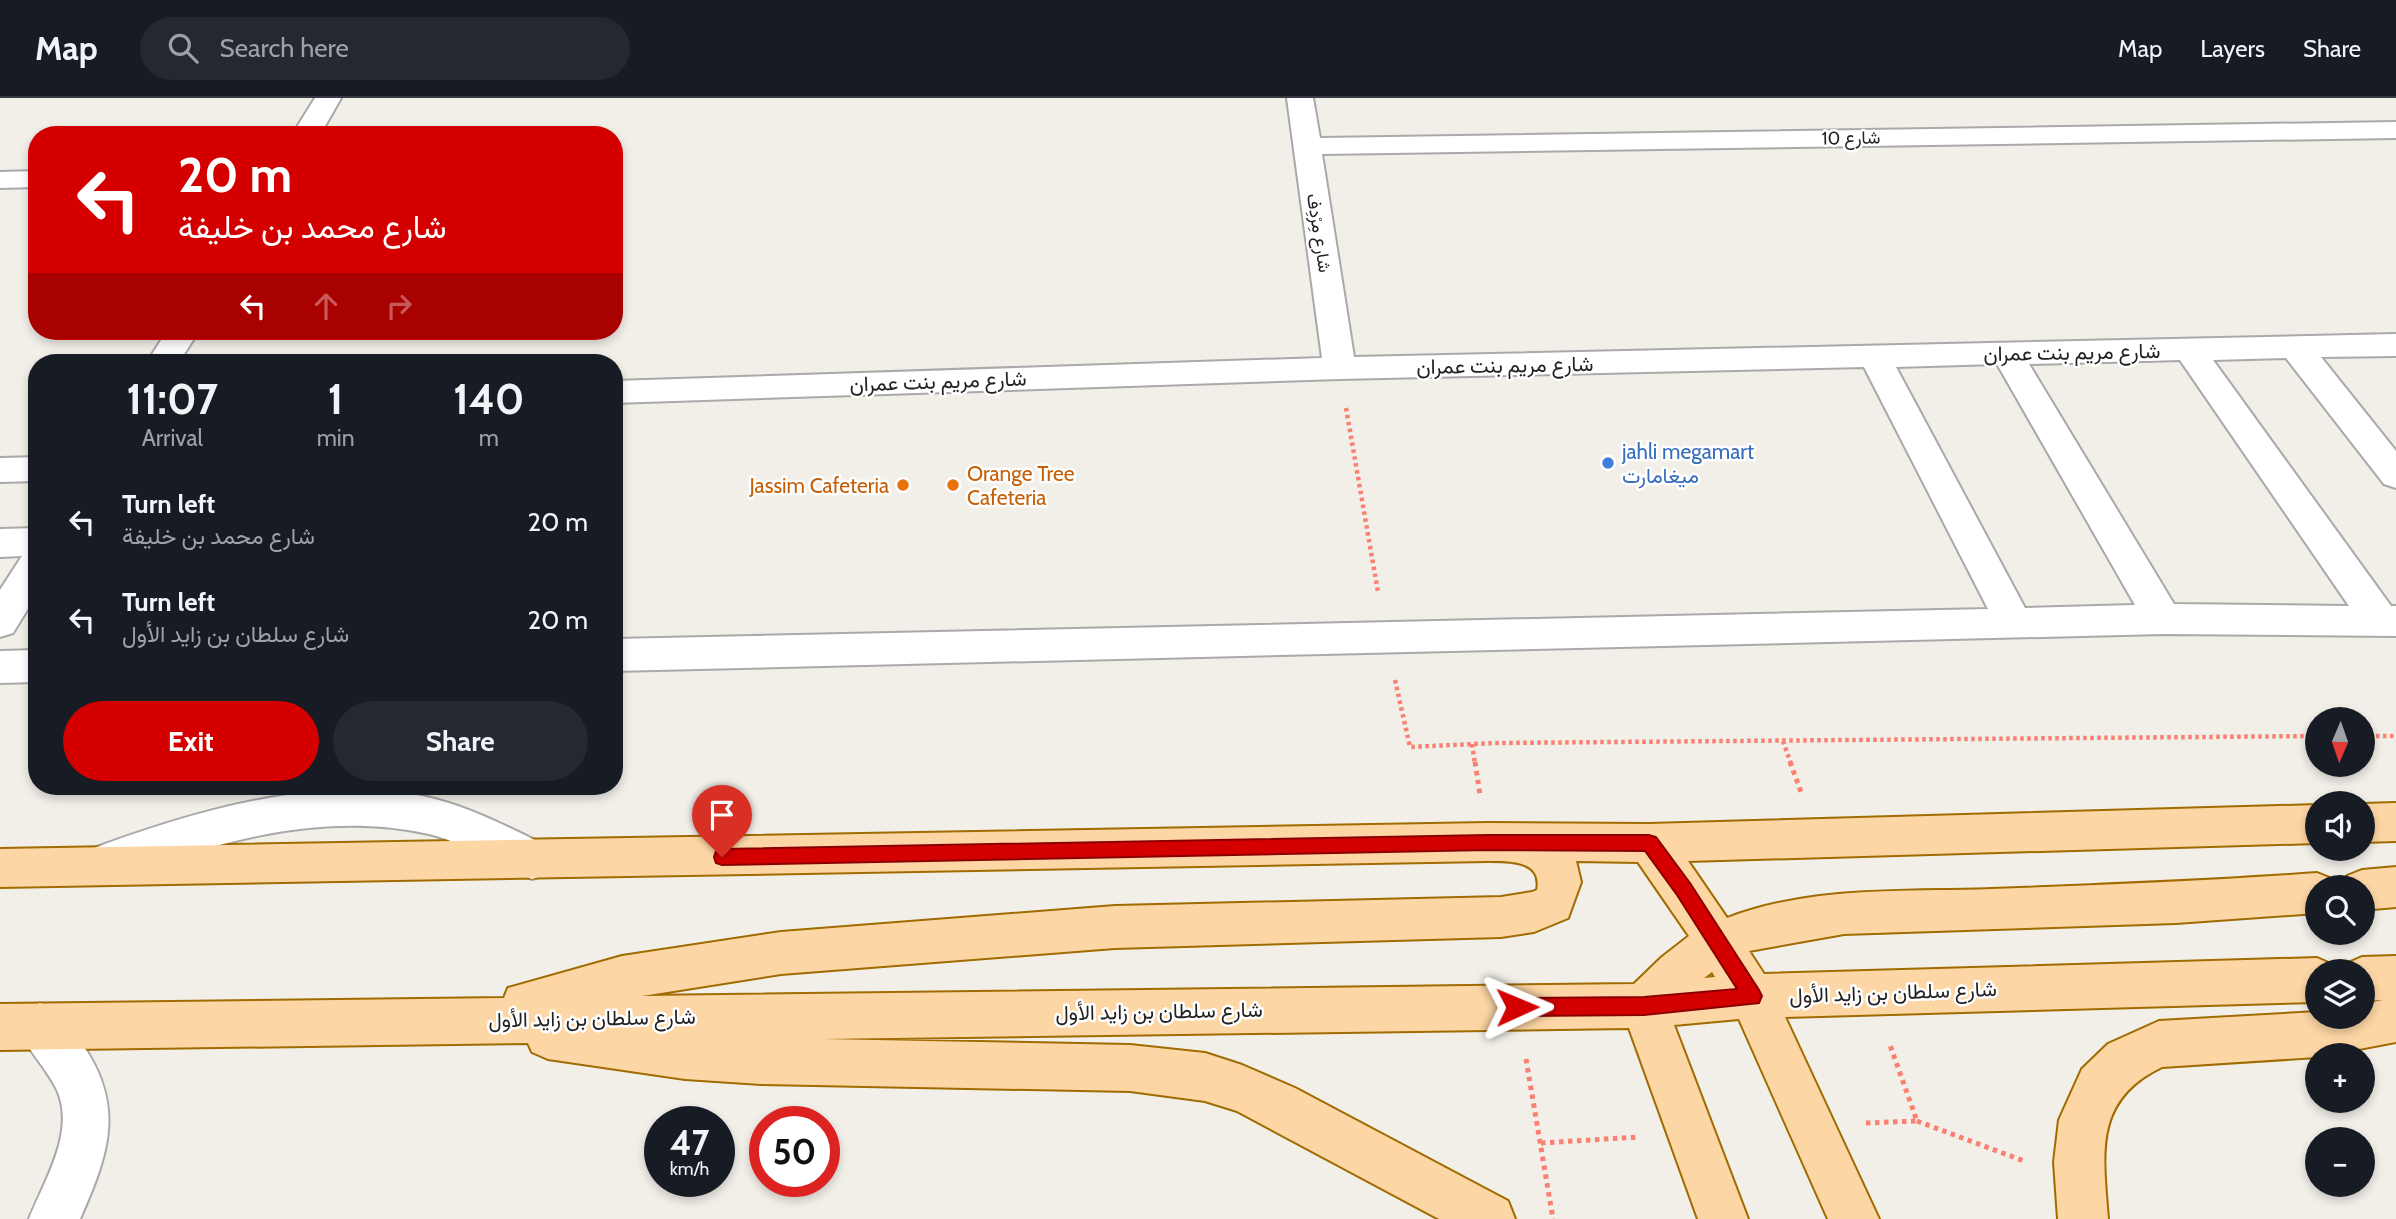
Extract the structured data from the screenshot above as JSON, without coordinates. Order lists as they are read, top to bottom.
{
  "streets": {
    "main road": ["شارع سلطان بن زايد الأول"],
    "street": ["شارع 10", "شارع مِرْدِف", "شارع مريم بنت عمران"]
  },
  "crossings": [
    ["شارع 10", "شارع مِرْدِف"],
    ["شارع مِرْدِف", "شارع مريم بنت عمران"]
  ],
  "places": ["jahli megamart ميغامارت", "Jassim Cafeteria", "Orange Tree Cafeteria"],
  "north": "bottom",
  "page": {
    "header": "Map",
    "search": "Search here",
    "nav": ["Map", "Layers", "Share"],
    "turn": ["20 m", "شارع محمد بن خليفة"],
    "eta": [
      "11:07",
      "Arrival",
      "1",
      "min",
      "140",
      "m"
    ],
    "list": [
      {
        "name": "Turn left",
        "note": "شارع محمد بن خليفة",
        "value": "20 m"
      },
      {
        "name": "Turn left",
        "note": "شارع سلطان بن زايد الأول",
        "value": "20 m"
      }
    ],
    "buttons": ["Exit", "Share"],
    "map_buttons": ["+", "−"],
    "speed": "47 km/h",
    "limit": "50"
  }
}
